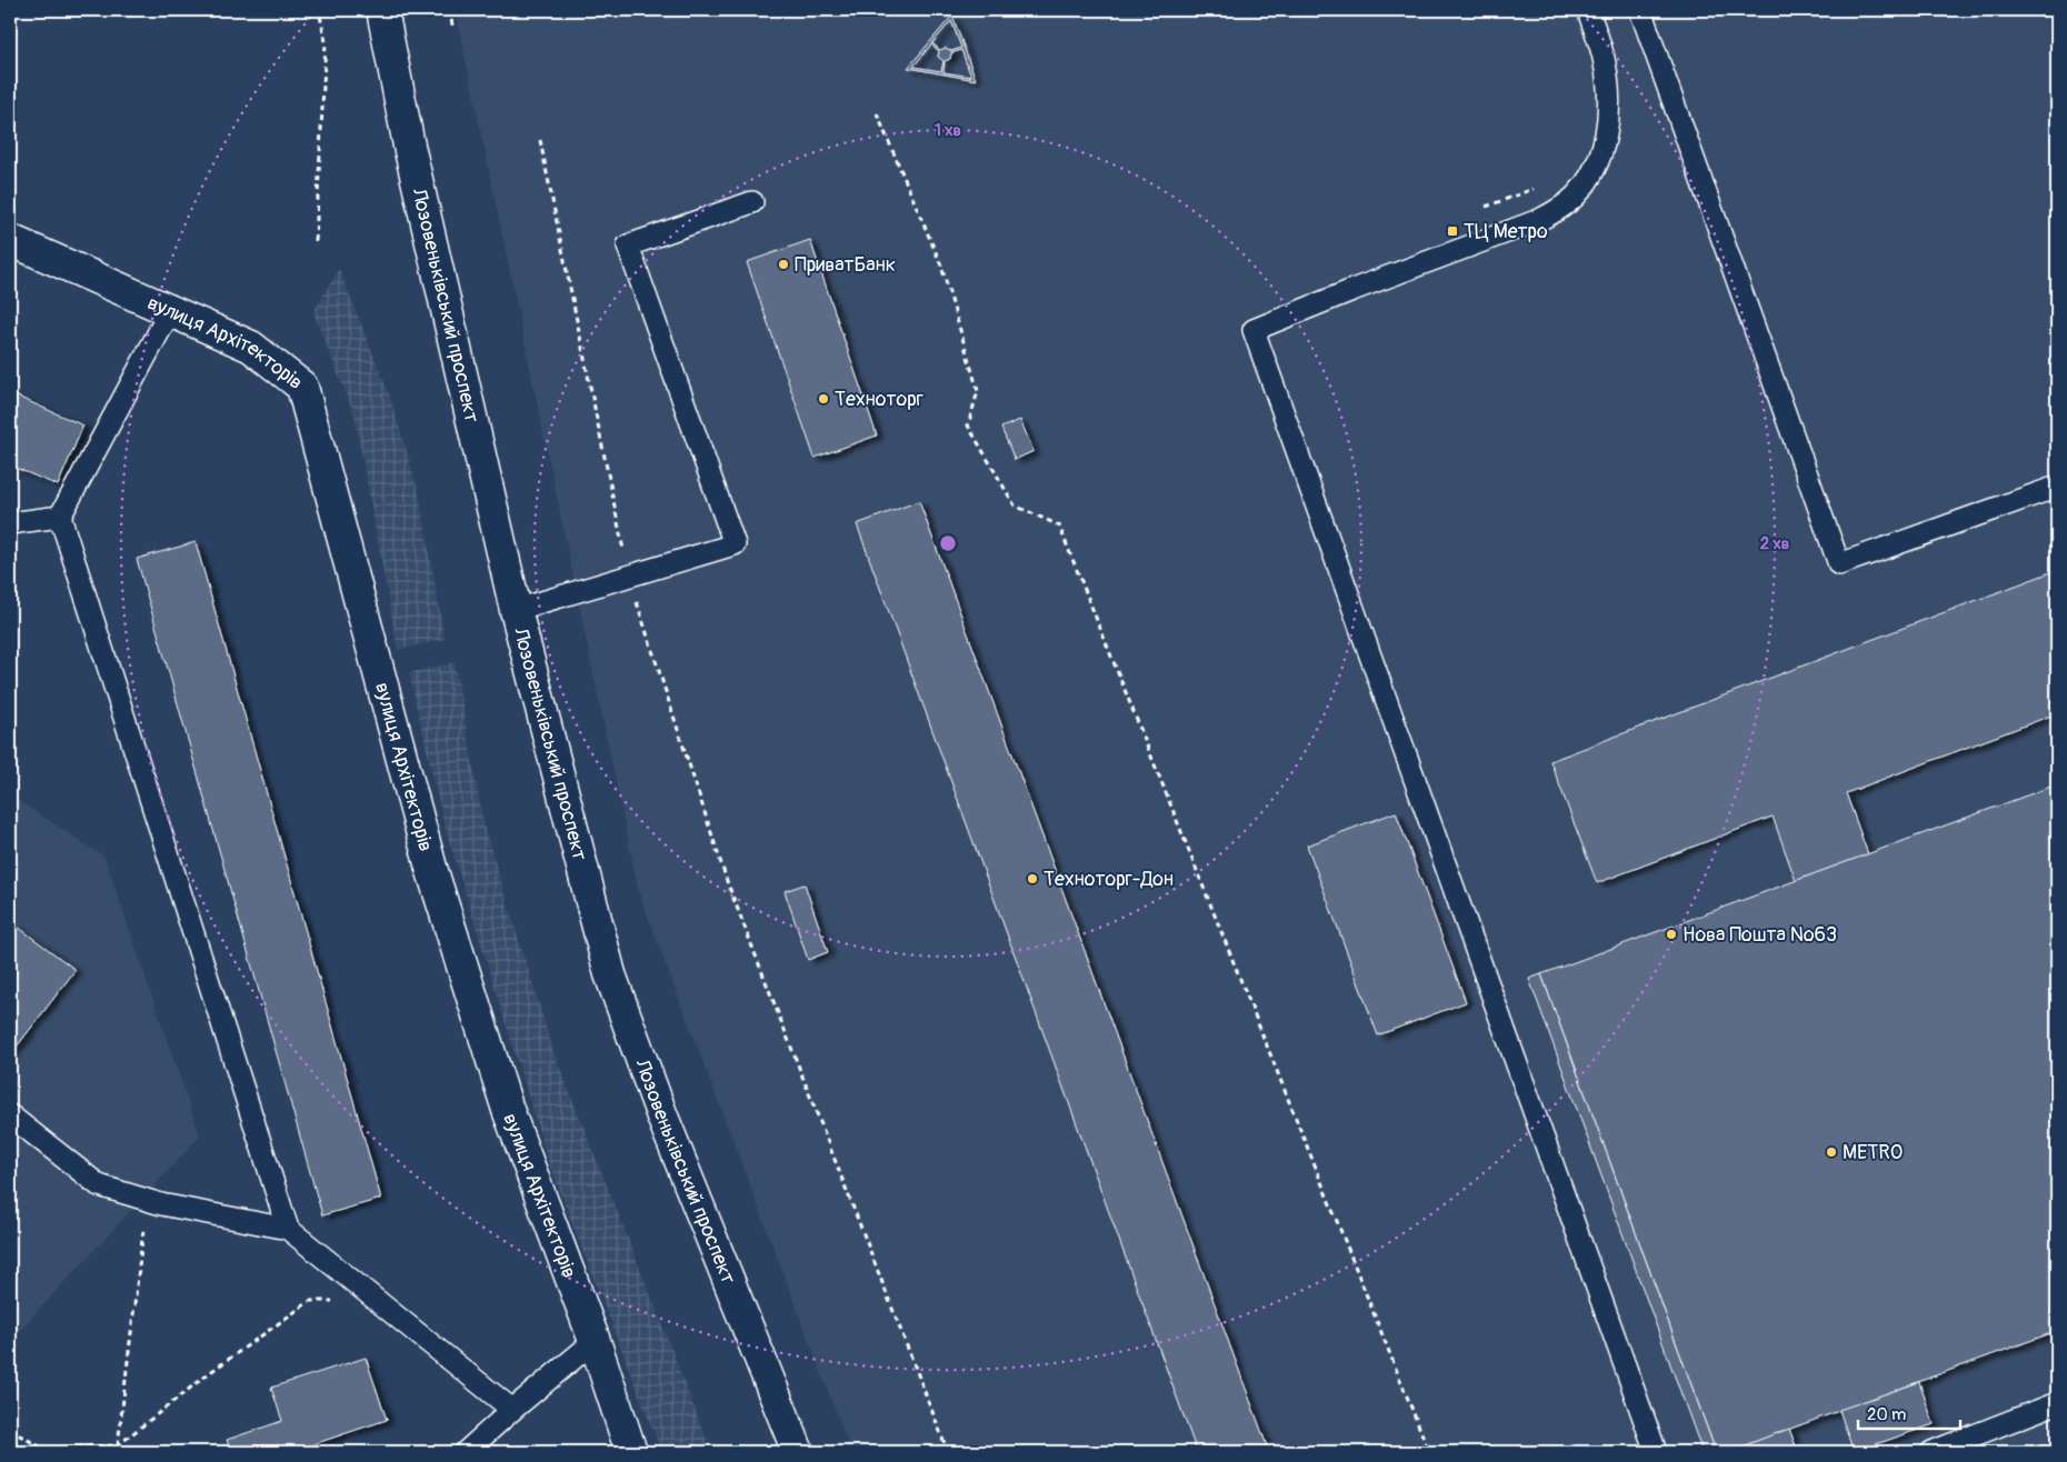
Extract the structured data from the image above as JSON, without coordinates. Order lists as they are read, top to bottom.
{
  "streets": {
    "main road": ["Лозовеньківський проспект", "вулиця Архітекторів"]
  },
  "places": {
    "transit": ["ТЦ Метро"],
    "other": [
      "ПриватБанк",
      "Техноторг",
      "Техноторг-Дон",
      "Нова Пошта №63",
      "METRO"
    ]
  },
  "scale_bar": "20 m",
  "rings": ["1 хв", "2 хв"]
}
